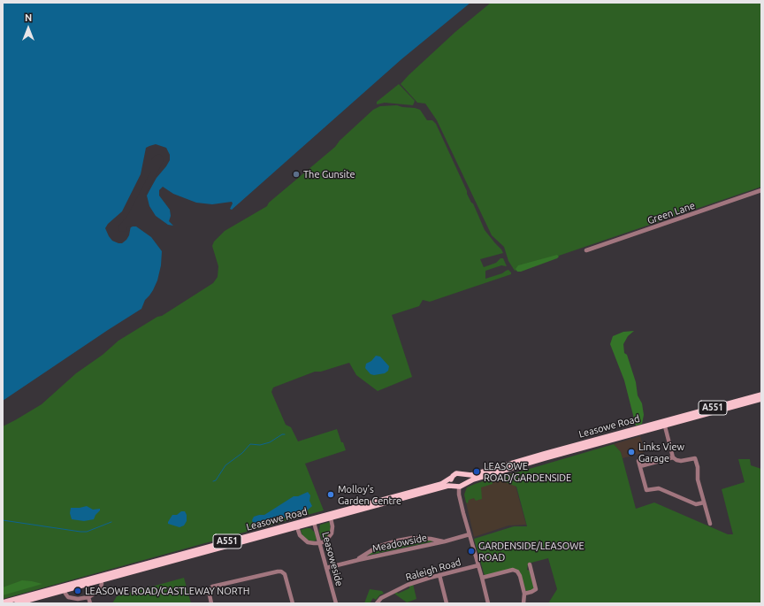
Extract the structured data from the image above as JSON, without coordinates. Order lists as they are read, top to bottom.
{
  "streets": {
    "main road": ["A551", "Leasowe Road"],
    "street": [
      "Green Lane",
      "Meadowside",
      "Leasoweside",
      "Raleigh Road"
    ]
  },
  "crossings": [
    ["Leasowe Road", "Leasoweside"],
    ["Meadowside", "Leasoweside"]
  ],
  "places": [
    "The Gunsite",
    "Links View Garage",
    "LEASOWE ROAD/GARDENSIDE",
    "Molloy's Garden Centre",
    "GARDENSIDE/LEASOWE ROAD",
    "LEASOWE ROAD/CASTLEWAY NORTH"
  ],
  "north": "top"
}
